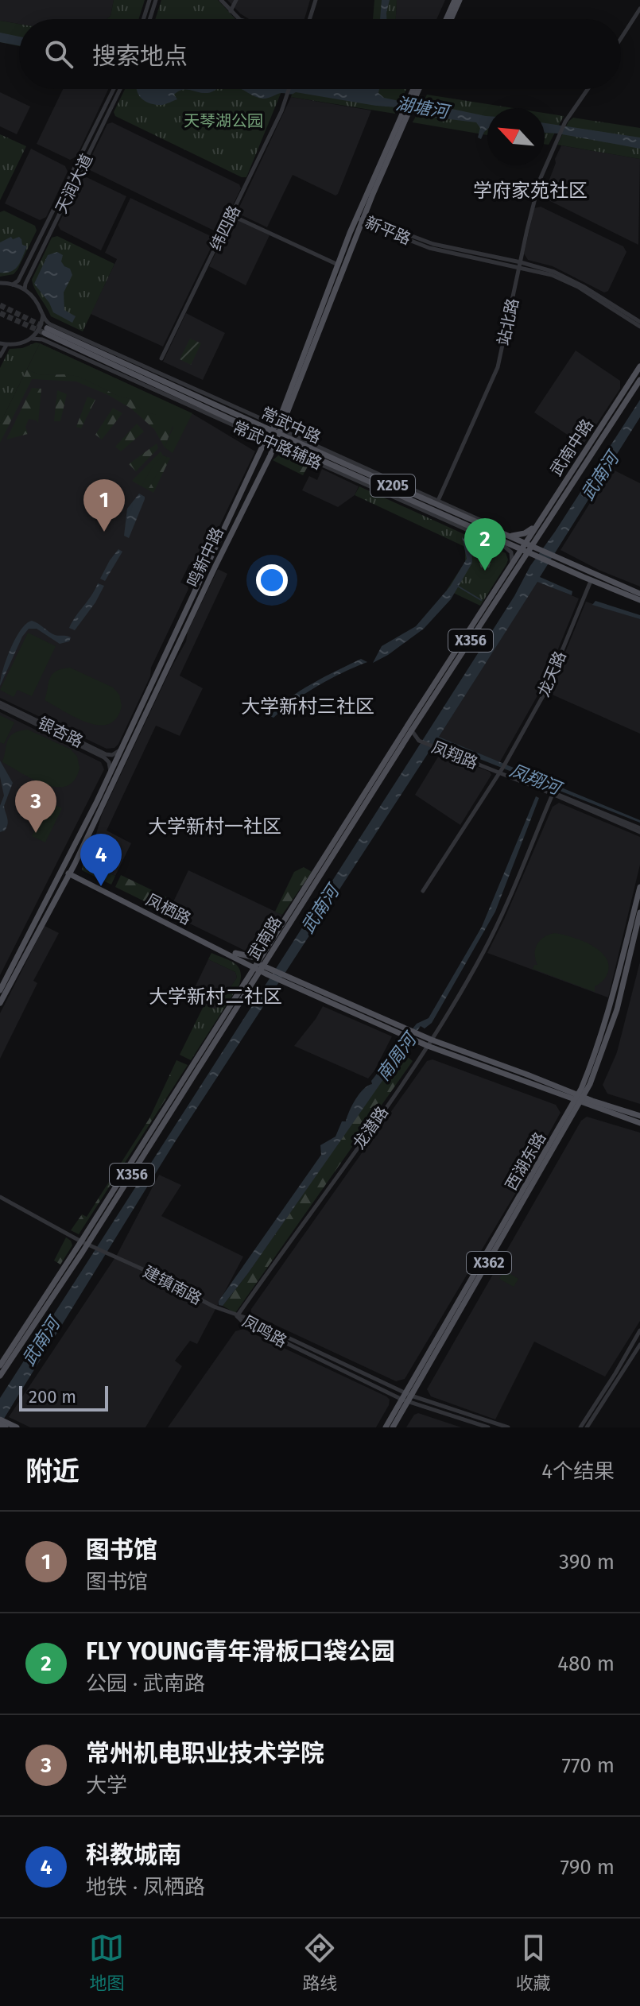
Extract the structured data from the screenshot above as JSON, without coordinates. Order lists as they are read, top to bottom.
{
  "streets": {
    "main road": [
      "常武中路",
      "武南中路",
      "X205",
      "鸣新中路",
      "X356",
      "凤栖路",
      "武南路",
      "西湖东路",
      "X362"
    ],
    "street": [
      "天润大道",
      "纬四路",
      "新平路",
      "站北路",
      "常武中路辅路",
      "龙天路",
      "银杏路",
      "凤翔路",
      "龙潜路",
      "建镇南路",
      "凤鸣路"
    ]
  },
  "crossings": [
    ["天润大道", "常武中路辅路"],
    ["新平路", "站北路"],
    ["新平路", "鸣新中路"],
    ["站北路", "常武中路"],
    ["常武中路", "常武中路辅路"],
    ["常武中路", "武南中路"],
    ["常武中路", "X205"],
    ["常武中路", "鸣新中路"],
    ["常武中路", "武南路"],
    ["常武中路辅路", "鸣新中路"],
    ["武南中路", "X205"],
    ["武南中路", "武南路"],
    ["X205", "龙天路"],
    ["X205", "武南路"],
    ["鸣新中路", "银杏路"],
    ["鸣新中路", "凤栖路"],
    ["龙天路", "凤翔路"],
    ["凤翔路", "武南路"],
    ["凤翔路", "龙潜路"],
    ["凤栖路", "武南路"],
    ["凤栖路", "龙潜路"],
    ["武南路", "建镇南路"],
    ["龙潜路", "建镇南路"],
    ["龙潜路", "凤鸣路"],
    ["西湖东路", "凤鸣路"],
    ["建镇南路", "凤鸣路"]
  ],
  "districts": [
    "学府家苑社区",
    "大学新村三社区",
    "大学新村一社区",
    "大学新村二社区"
  ],
  "water": [
    "湖塘河",
    "武南河",
    "凤翔河",
    "南周河"
  ],
  "parks": ["天琴湖公园"],
  "scale_bar": "200 m",
  "north": "top left",
  "page": {
    "search": "搜索地点",
    "pins": [
      "1",
      "2",
      "3",
      "4"
    ],
    "scale": "200 m",
    "heading": ["附近", "4个结果"],
    "list": [
      {
        "mark": "1",
        "name": "图书馆",
        "note": "图书馆",
        "value": "390 m"
      },
      {
        "mark": "2",
        "name": "FLY YOUNG青年滑板口袋公园",
        "note": "公园 · 武南路",
        "value": "480 m"
      },
      {
        "mark": "3",
        "name": "常州机电职业技术学院",
        "note": "大学",
        "value": "770 m"
      },
      {
        "mark": "4",
        "name": "科教城南",
        "note": "地铁 · 凤栖路",
        "value": "790 m"
      }
    ],
    "nav": ["地图", "路线", "收藏"]
  }
}
